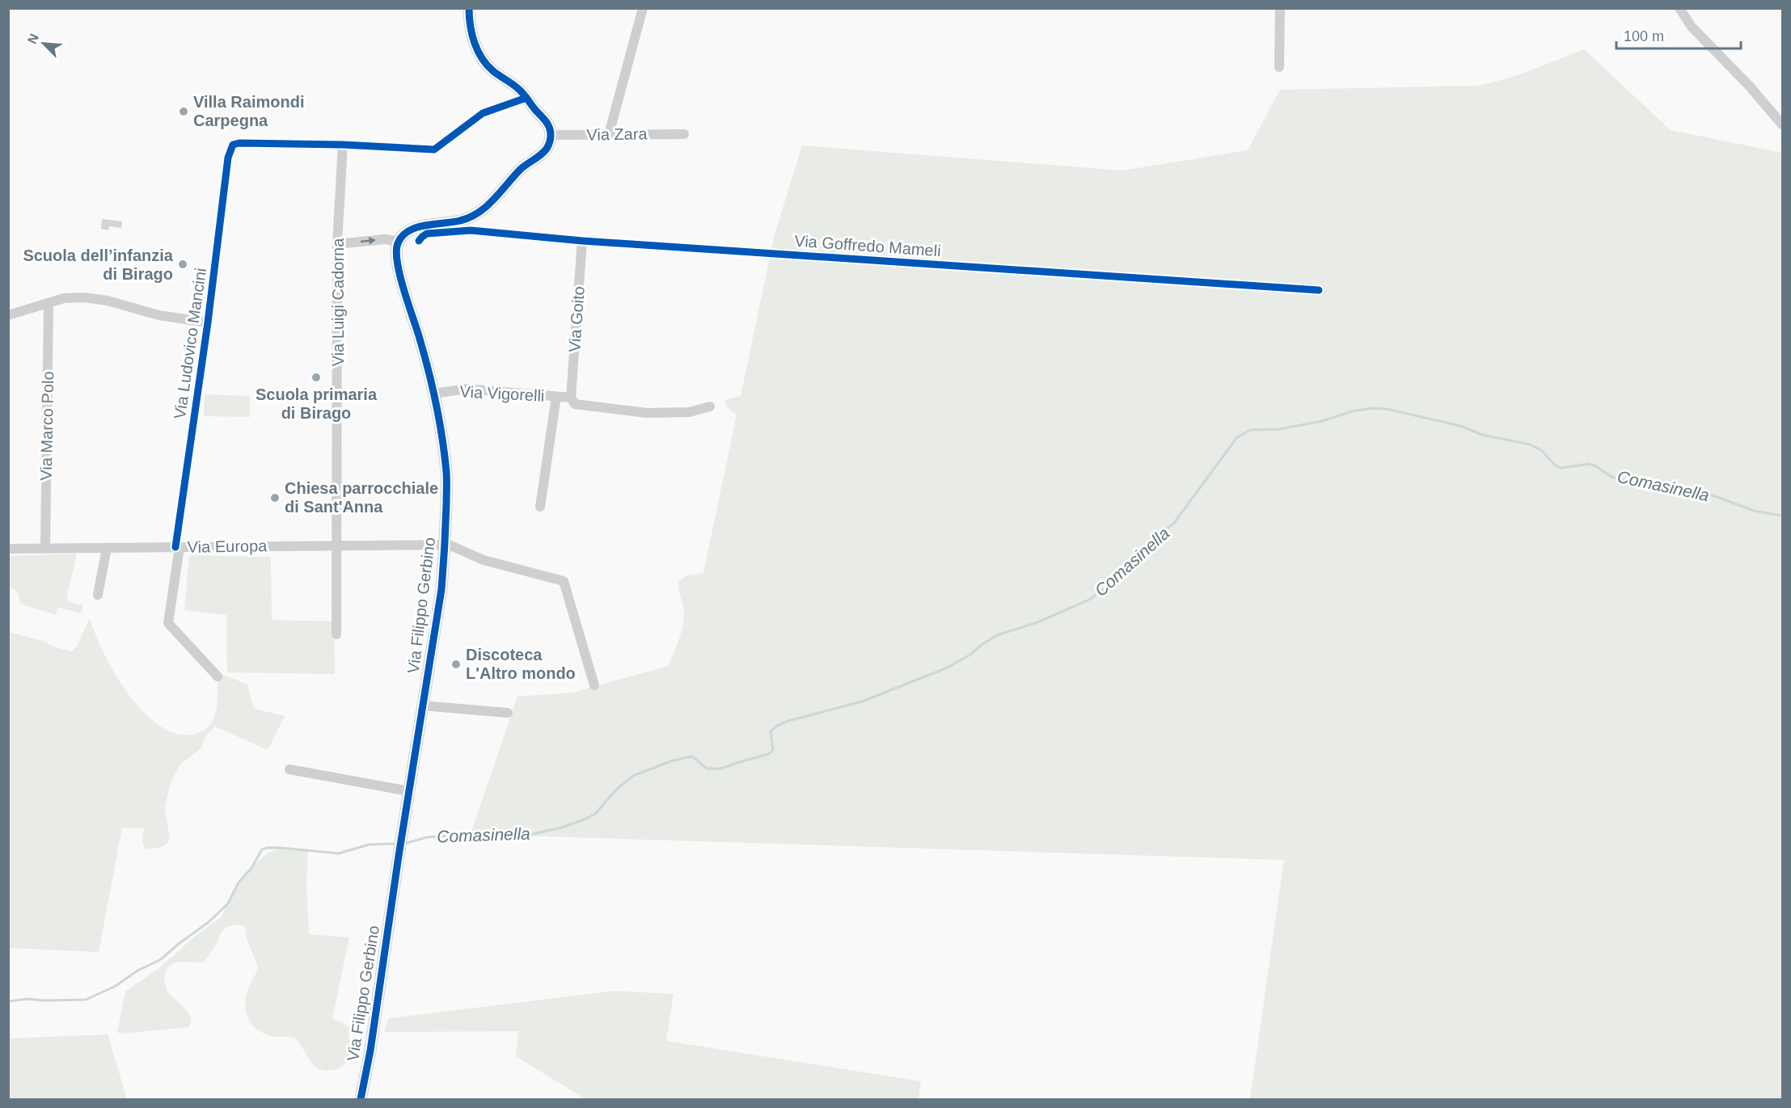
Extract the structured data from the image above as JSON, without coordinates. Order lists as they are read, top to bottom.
{
  "streets": {
    "street": [
      "Via Zara",
      "Via Goffredo Mameli",
      "Via Luigi Cadorna",
      "Via Goito",
      "Via Ludovico Mancini",
      "Via Vigorelli",
      "Via Marco Polo",
      "Via Europa",
      "Via Filippo Gerbino"
    ]
  },
  "crossings": [
    ["Via Goffredo Mameli", "Via Goito"],
    ["Via Luigi Cadorna", "Via Ludovico Mancini"],
    ["Via Luigi Cadorna", "Via Europa"],
    ["Via Goito", "Via Vigorelli"],
    ["Via Ludovico Mancini", "Via Europa"],
    ["Via Vigorelli", "Via Filippo Gerbino"],
    ["Via Marco Polo", "Via Europa"],
    ["Via Europa", "Via Filippo Gerbino"]
  ],
  "water": ["Comasinella"],
  "places": [
    "Villa Raimondi Carpegna",
    "Scuola dell’infanzia di Birago",
    "Scuola primaria di Birago",
    "Chiesa parrocchiale di Sant'Anna",
    "Discoteca L'Altro mondo"
  ],
  "scale_bar": "100 m",
  "north": "top left"
}
